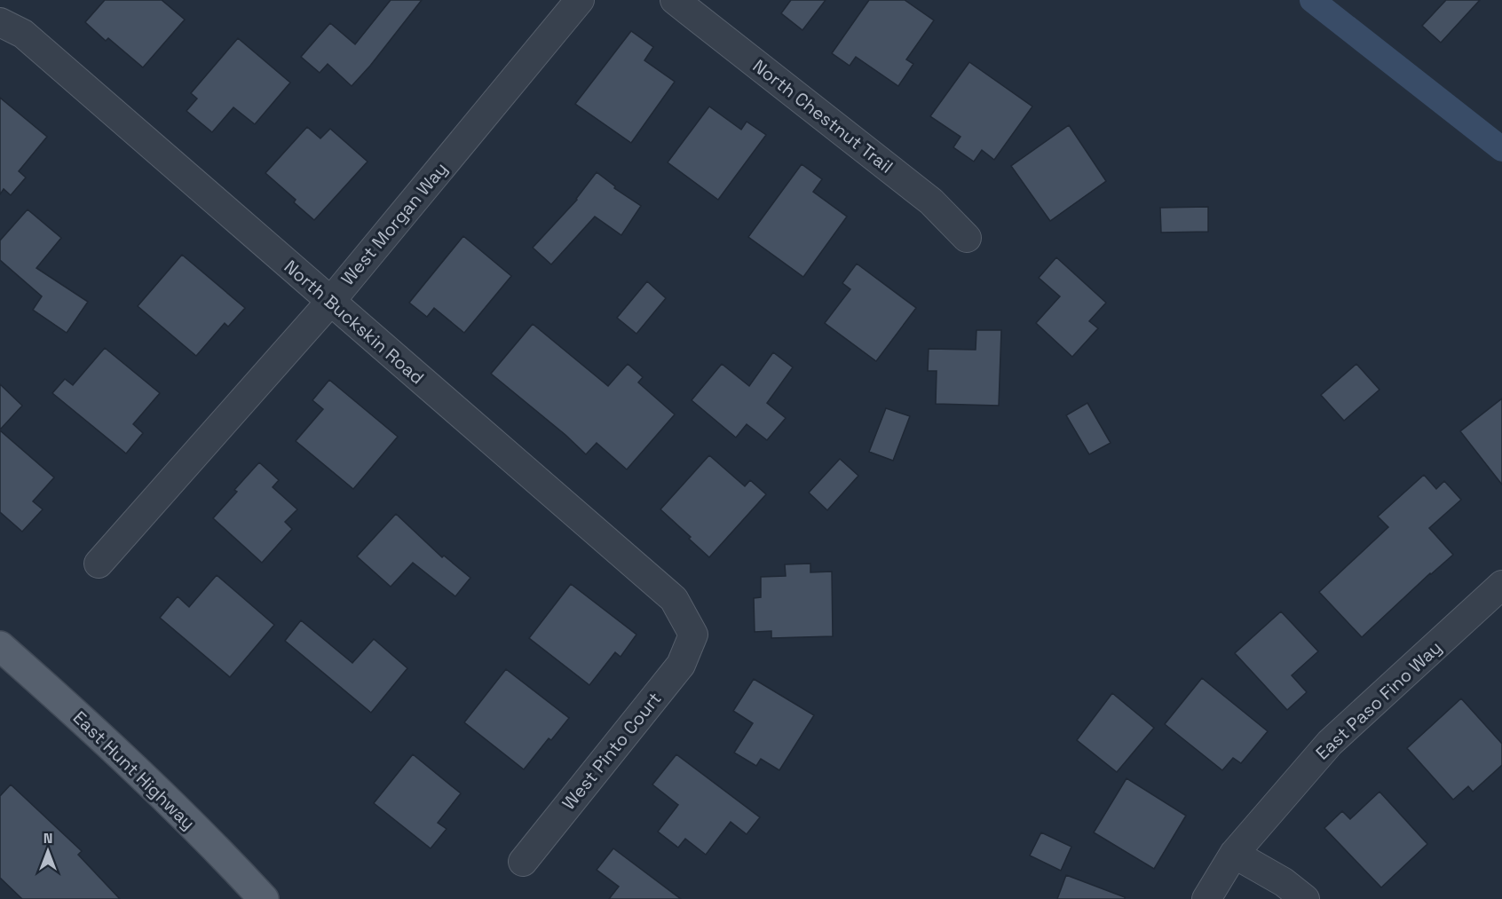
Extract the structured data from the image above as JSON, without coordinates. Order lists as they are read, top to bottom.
{
  "streets": {
    "main road": ["East Hunt Highway"],
    "street": [
      "North Chestnut Trail",
      "West Morgan Way",
      "North Buckskin Road",
      "East Paso Fino Way",
      "West Pinto Court"
    ]
  },
  "crossings": [
    ["West Morgan Way", "North Buckskin Road"],
    ["North Buckskin Road", "West Pinto Court"]
  ],
  "north": "top"
}
